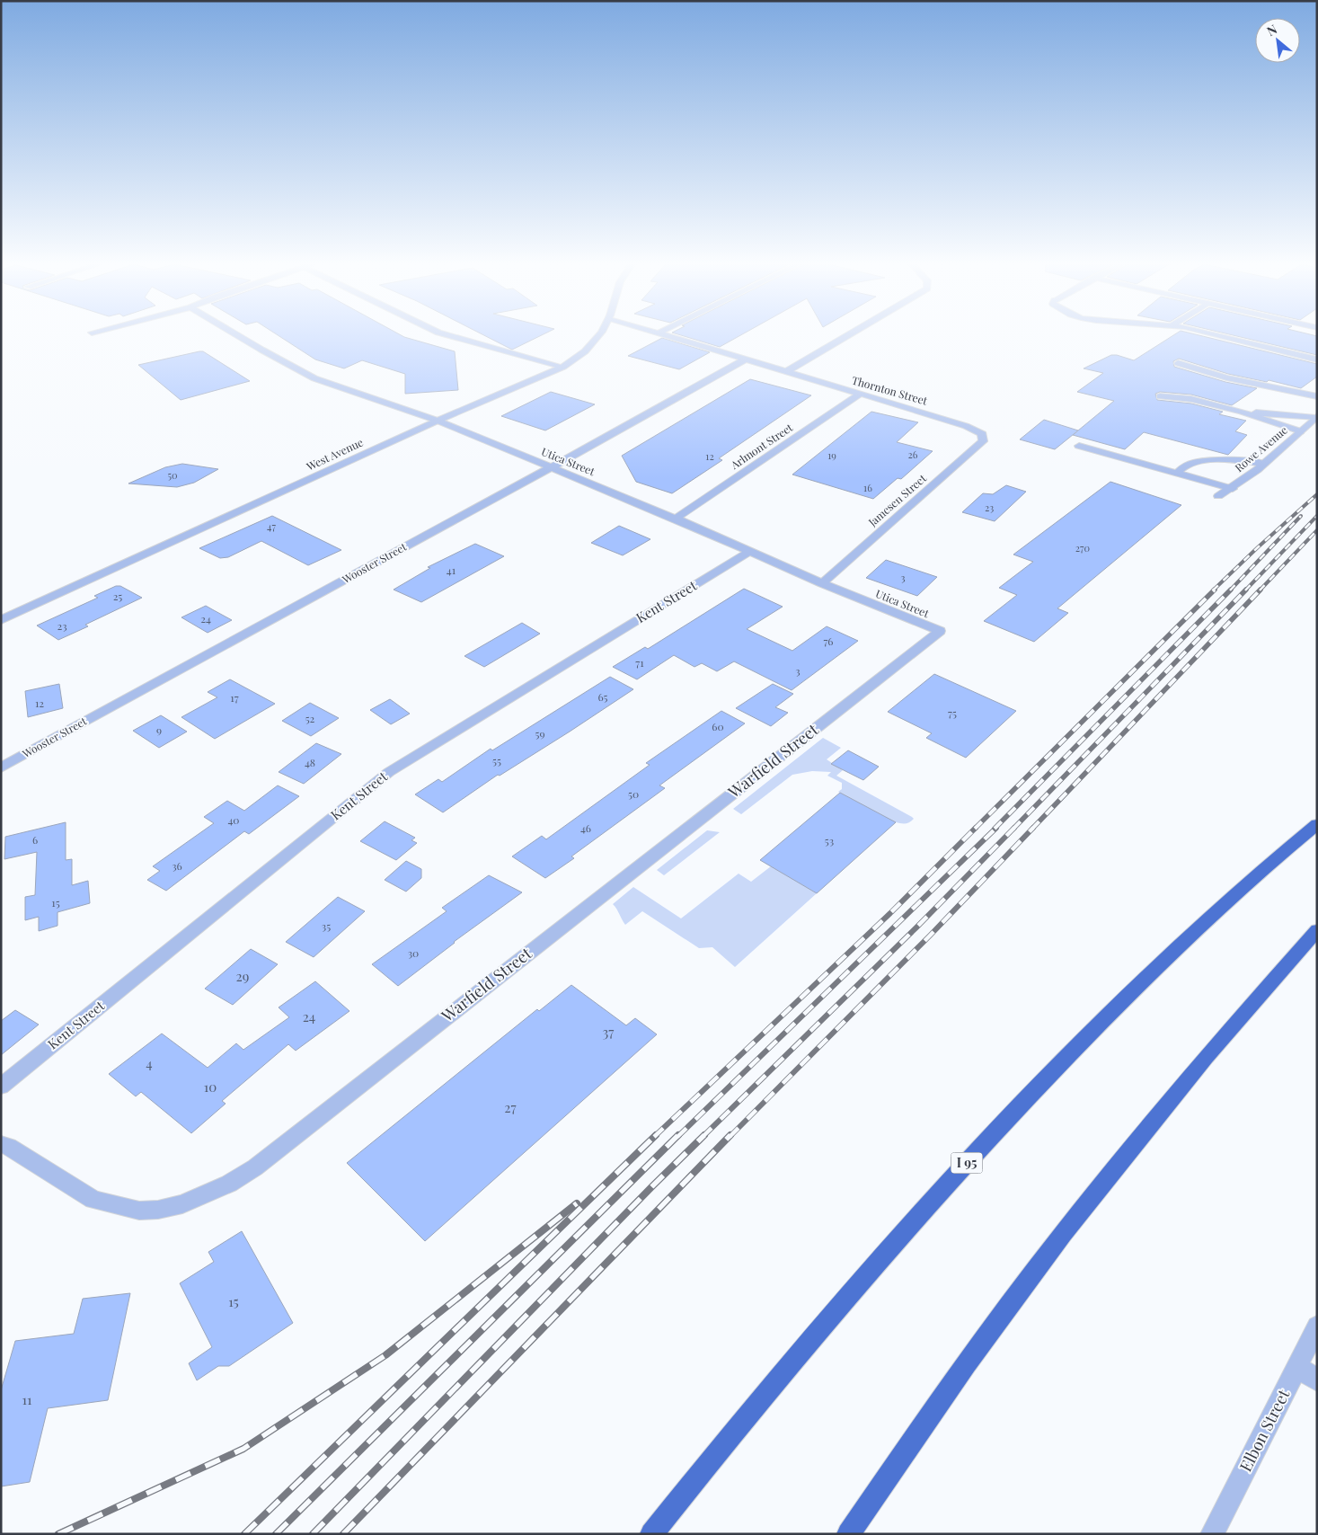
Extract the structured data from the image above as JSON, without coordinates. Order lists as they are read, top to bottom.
{
  "streets": {
    "highway": ["I 95"],
    "street": [
      "Thornton Street",
      "Arlmont Street",
      "Rowe Avenue",
      "West Avenue",
      "Utica Street",
      "Jamesen Street",
      "Wooster Street",
      "Kent Street",
      "Warfield Street",
      "Elbon Street"
    ]
  },
  "crossings": [
    ["Thornton Street", "Arlmont Street"],
    ["Thornton Street", "Jamesen Street"],
    ["Thornton Street", "Wooster Street"],
    ["Arlmont Street", "Utica Street"],
    ["West Avenue", "Utica Street"],
    ["Utica Street", "Jamesen Street"],
    ["Utica Street", "Wooster Street"],
    ["Utica Street", "Kent Street"],
    ["Utica Street", "Warfield Street"]
  ],
  "house_numbers": [
    "26",
    "19",
    "12",
    "50",
    "16",
    "23",
    "47",
    "270",
    "41",
    "3",
    "25",
    "24",
    "23",
    "76",
    "71",
    "3",
    "65",
    "17",
    "12",
    "75",
    "52",
    "60",
    "9",
    "59",
    "55",
    "48",
    "50",
    "40",
    "46",
    "6",
    "53",
    "36",
    "15",
    "35",
    "30",
    "29",
    "24",
    "37",
    "4",
    "10",
    "27",
    "15",
    "11"
  ],
  "north": "top left"
}
